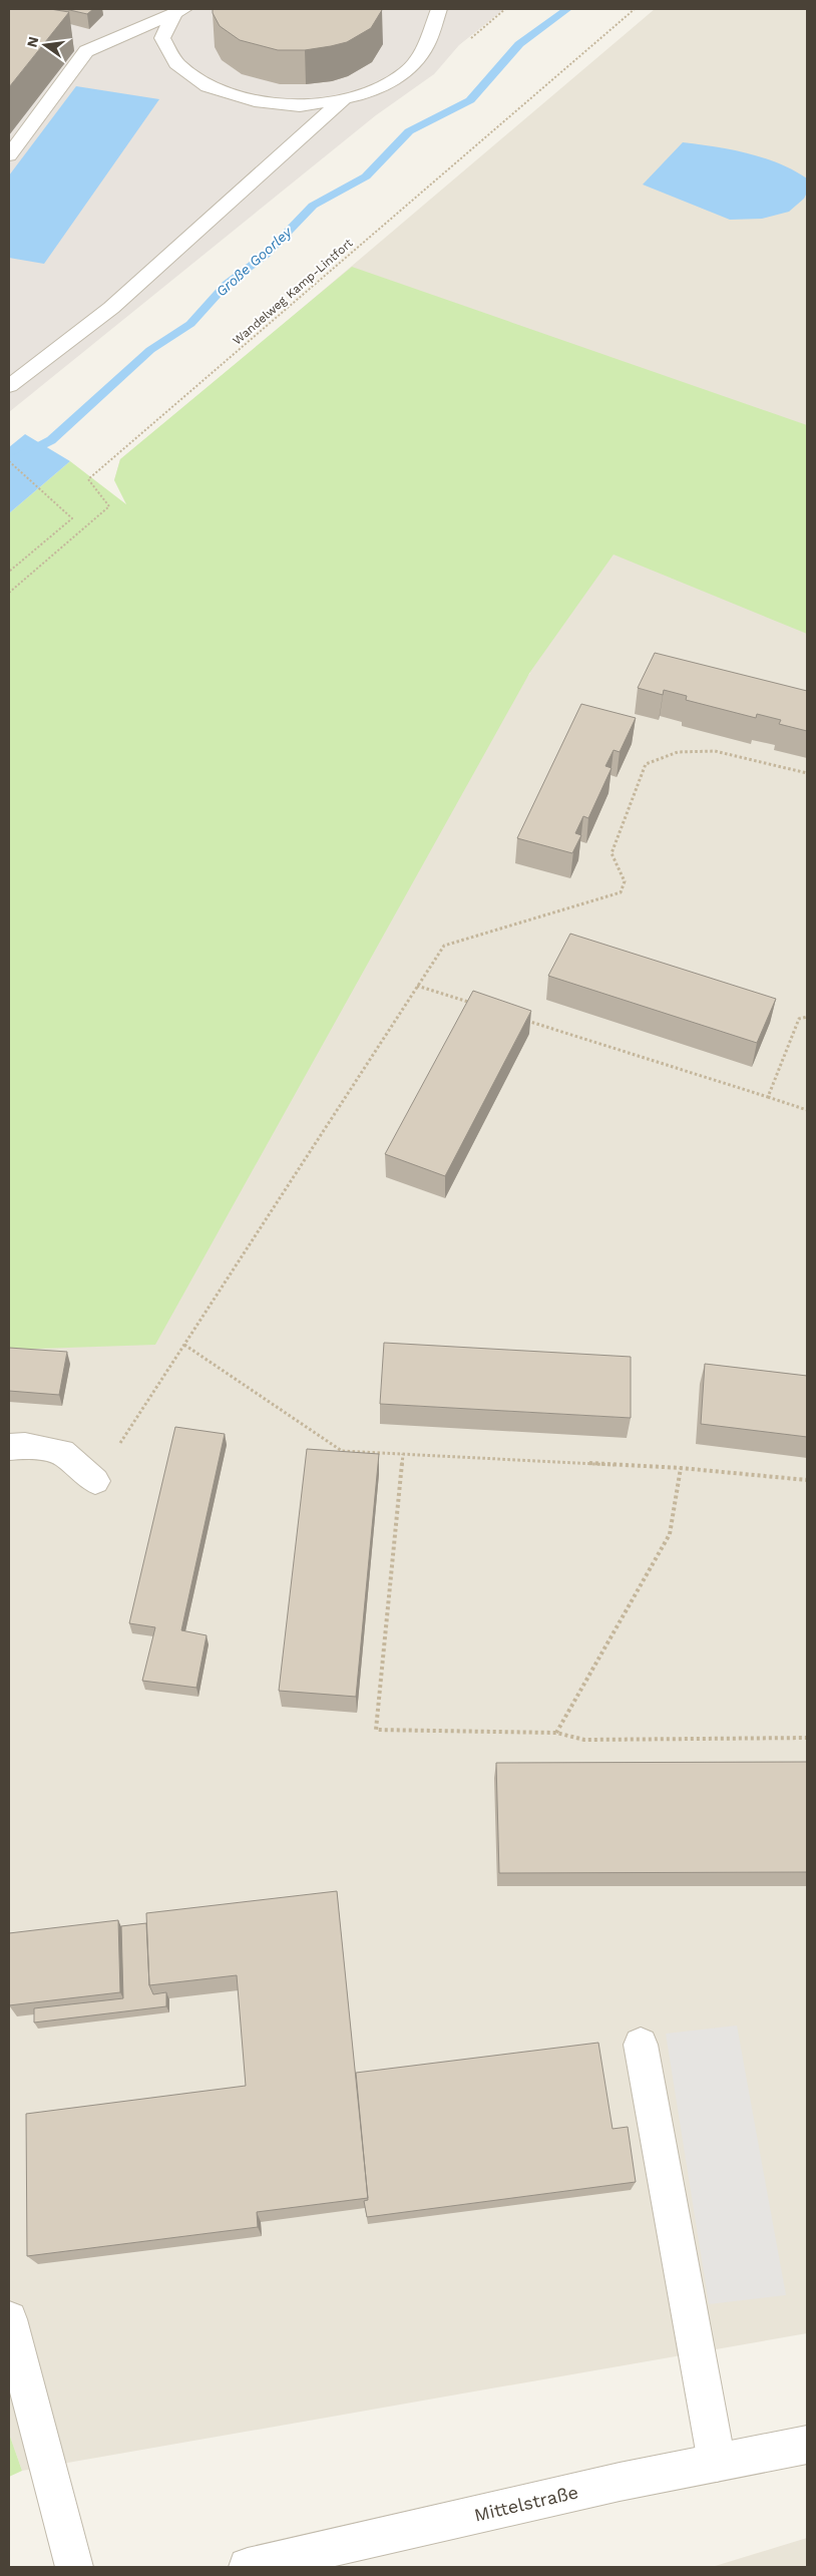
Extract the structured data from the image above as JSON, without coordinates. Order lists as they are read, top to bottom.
{
  "streets": {
    "street": ["Mittelstraße"],
    "path": ["Wandelweg Kamp-Lintfort"]
  },
  "water": ["Große Goorley"],
  "north": "left"
}
